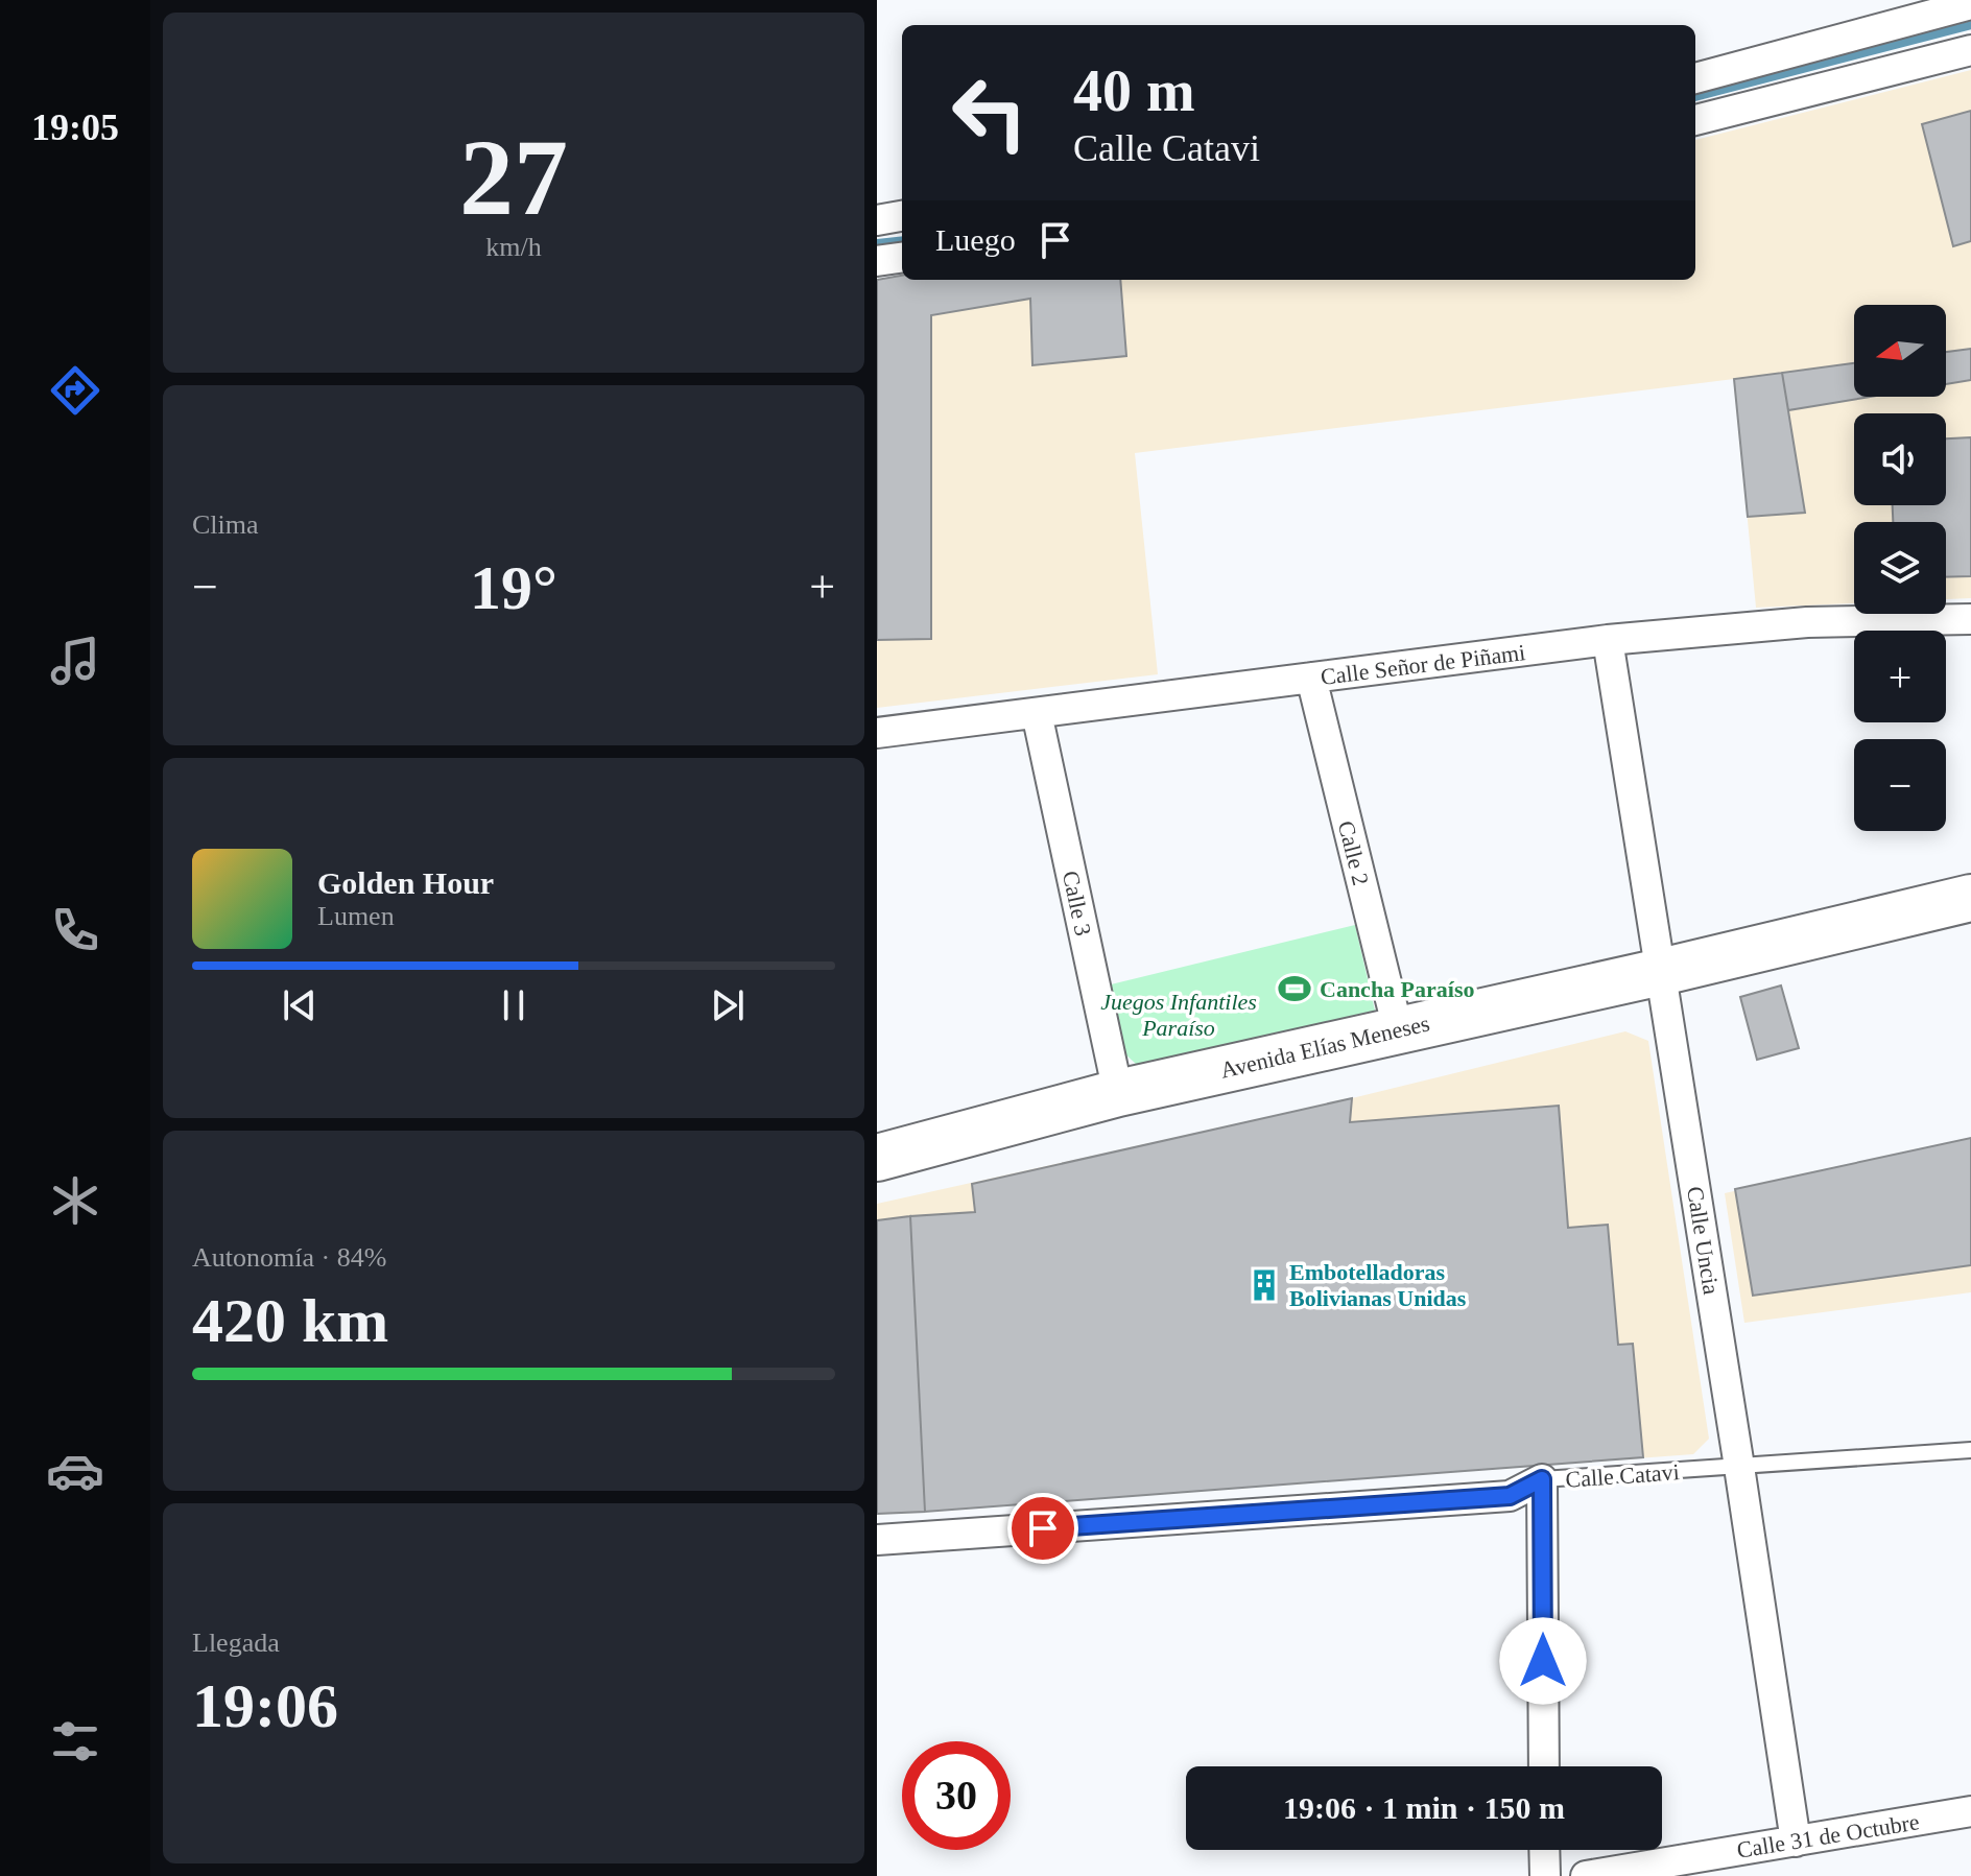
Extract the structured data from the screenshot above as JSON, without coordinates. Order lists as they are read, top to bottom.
{
  "streets": {
    "main road": ["Avenida Elías Meneses"],
    "street": [
      "Calle Señor de Piñami",
      "Calle 2",
      "Calle 3",
      "Calle Uncia",
      "Calle Catavi",
      "Calle 31 de Octubre"
    ]
  },
  "crossings": [
    ["Calle Señor de Piñami", "Calle 2"],
    ["Calle Señor de Piñami", "Calle 3"],
    ["Calle Señor de Piñami", "Calle Uncia"],
    ["Calle 2", "Avenida Elías Meneses"],
    ["Calle 3", "Avenida Elías Meneses"],
    ["Avenida Elías Meneses", "Calle Uncia"],
    ["Calle Uncia", "Calle Catavi"],
    ["Calle Uncia", "Calle 31 de Octubre"]
  ],
  "parks": ["Juegos Infantiles Paraíso"],
  "places": {
    "sports": ["Cancha Paraíso"],
    "building": ["Embotelladoras Bolivianas Unidas"]
  },
  "north": "left",
  "page": {
    "tabs": "19:05",
    "tile": [
      ["27", "km/h"],
      "Clima",
      ["Autonomía · 84%", "420 km"],
      ["Llegada", "19:06"]
    ],
    "turn": ["40 m", "Calle Catavi"],
    "then": "Luego",
    "map_buttons": ["+", "−"],
    "heat": ["−", "19°", "+"],
    "song": ["Golden Hour", "Lumen"],
    "limit": "30",
    "trip": "19:06 · 1 min · 150 m"
  }
}
